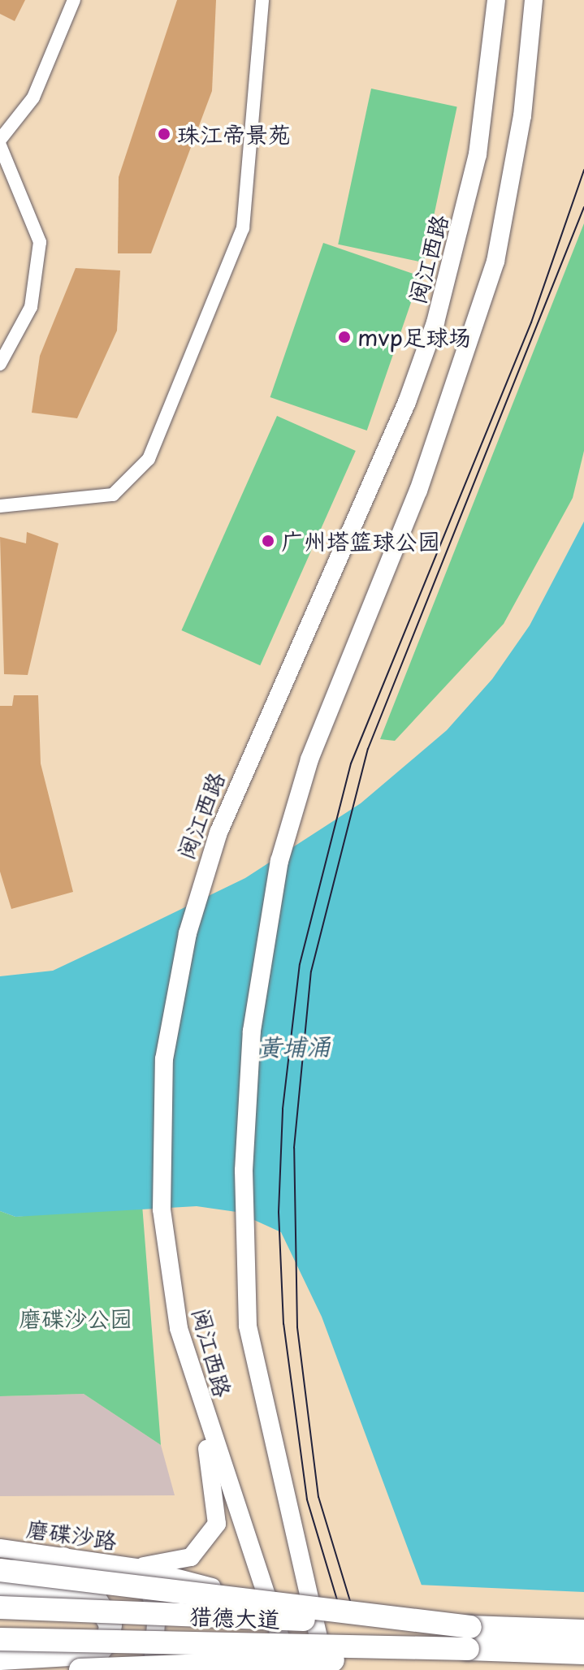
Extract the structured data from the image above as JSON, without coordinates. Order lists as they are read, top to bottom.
{
  "streets": {
    "highway": ["猎德大道"],
    "main road": ["阅江西路", "磨碟沙路"]
  },
  "water": ["黄埔涌"],
  "parks": ["磨碟沙公园"],
  "places": ["珠江帝景苑", "mvp足球场", "广州塔篮球公园"]
}
